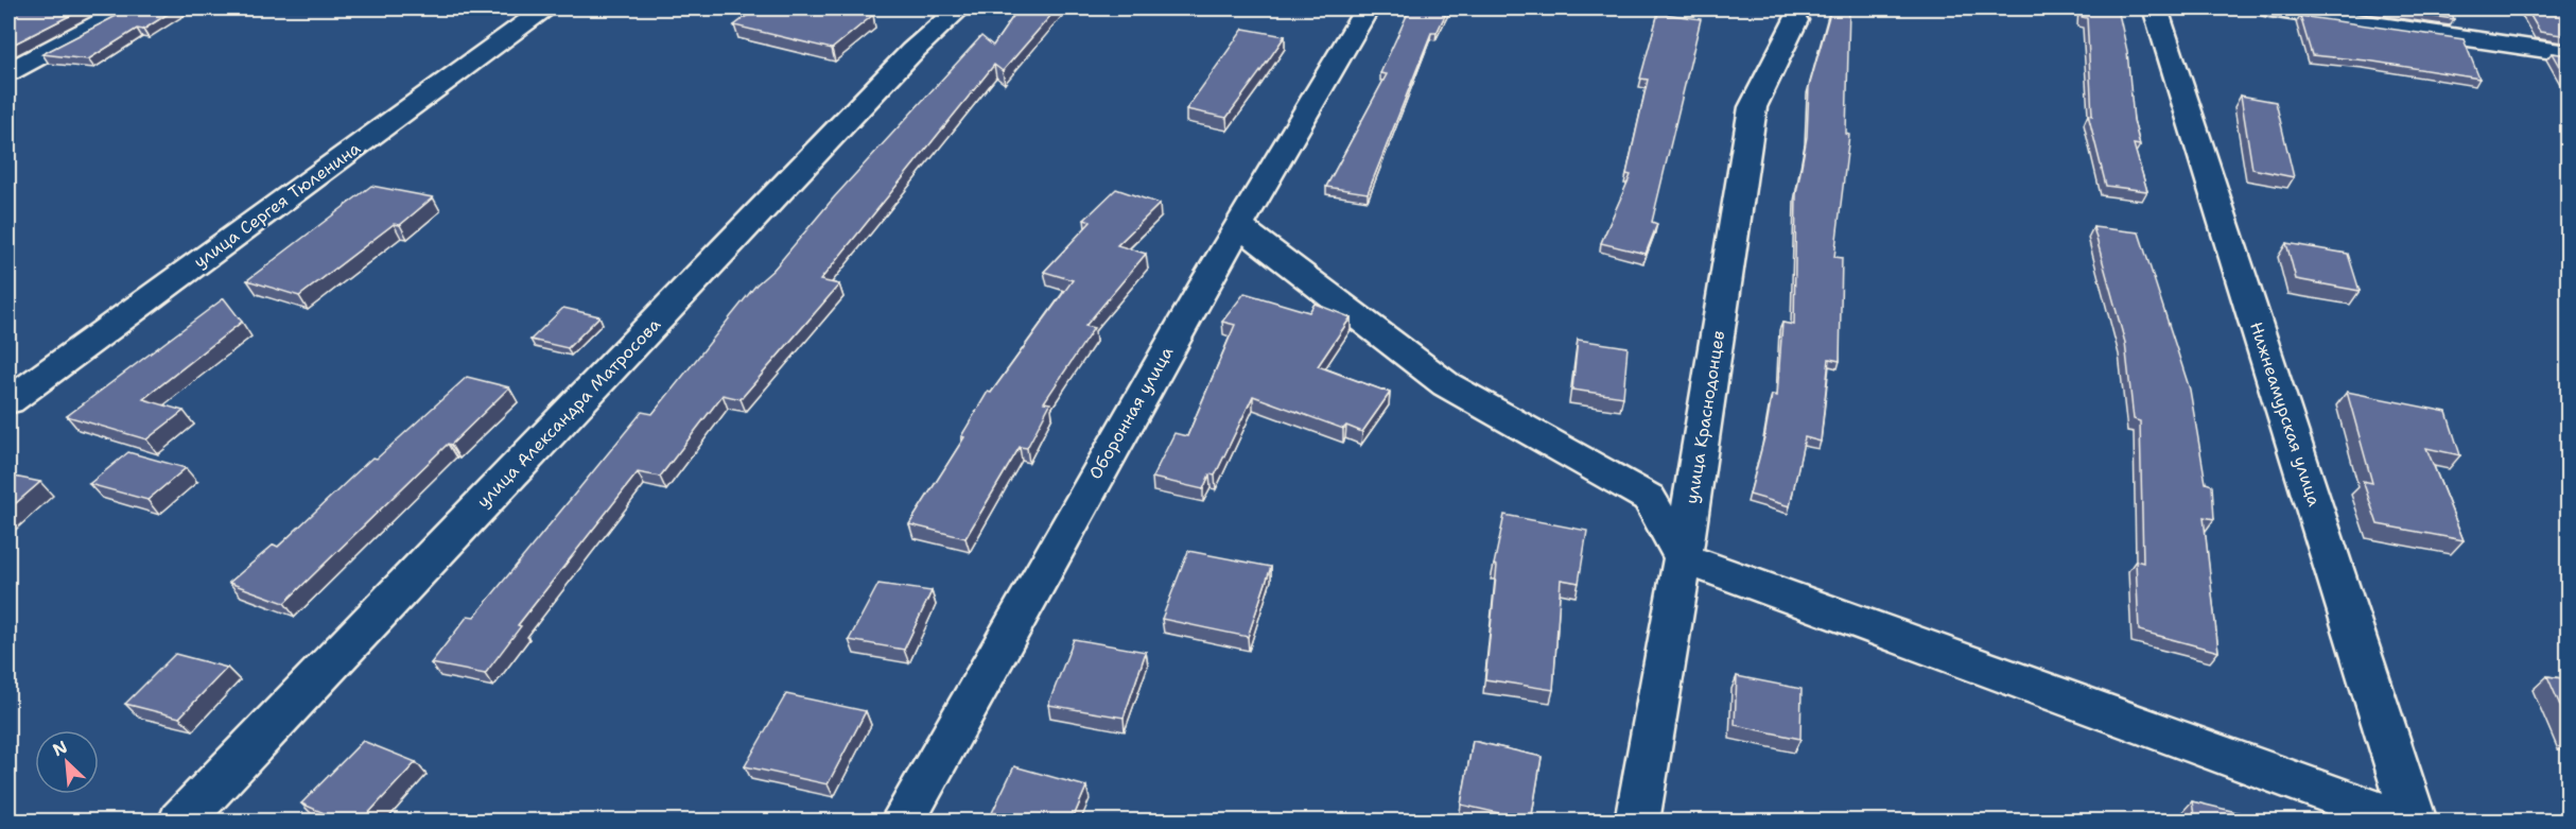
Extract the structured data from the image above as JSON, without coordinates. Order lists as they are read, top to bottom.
{
  "streets": {
    "street": [
      "улица Сергея Тюленина",
      "улица Александра Матросова",
      "Оборонная улица",
      "Нижнеамурская улица",
      "улица Краснодонцев"
    ]
  },
  "north": "top left"
}
